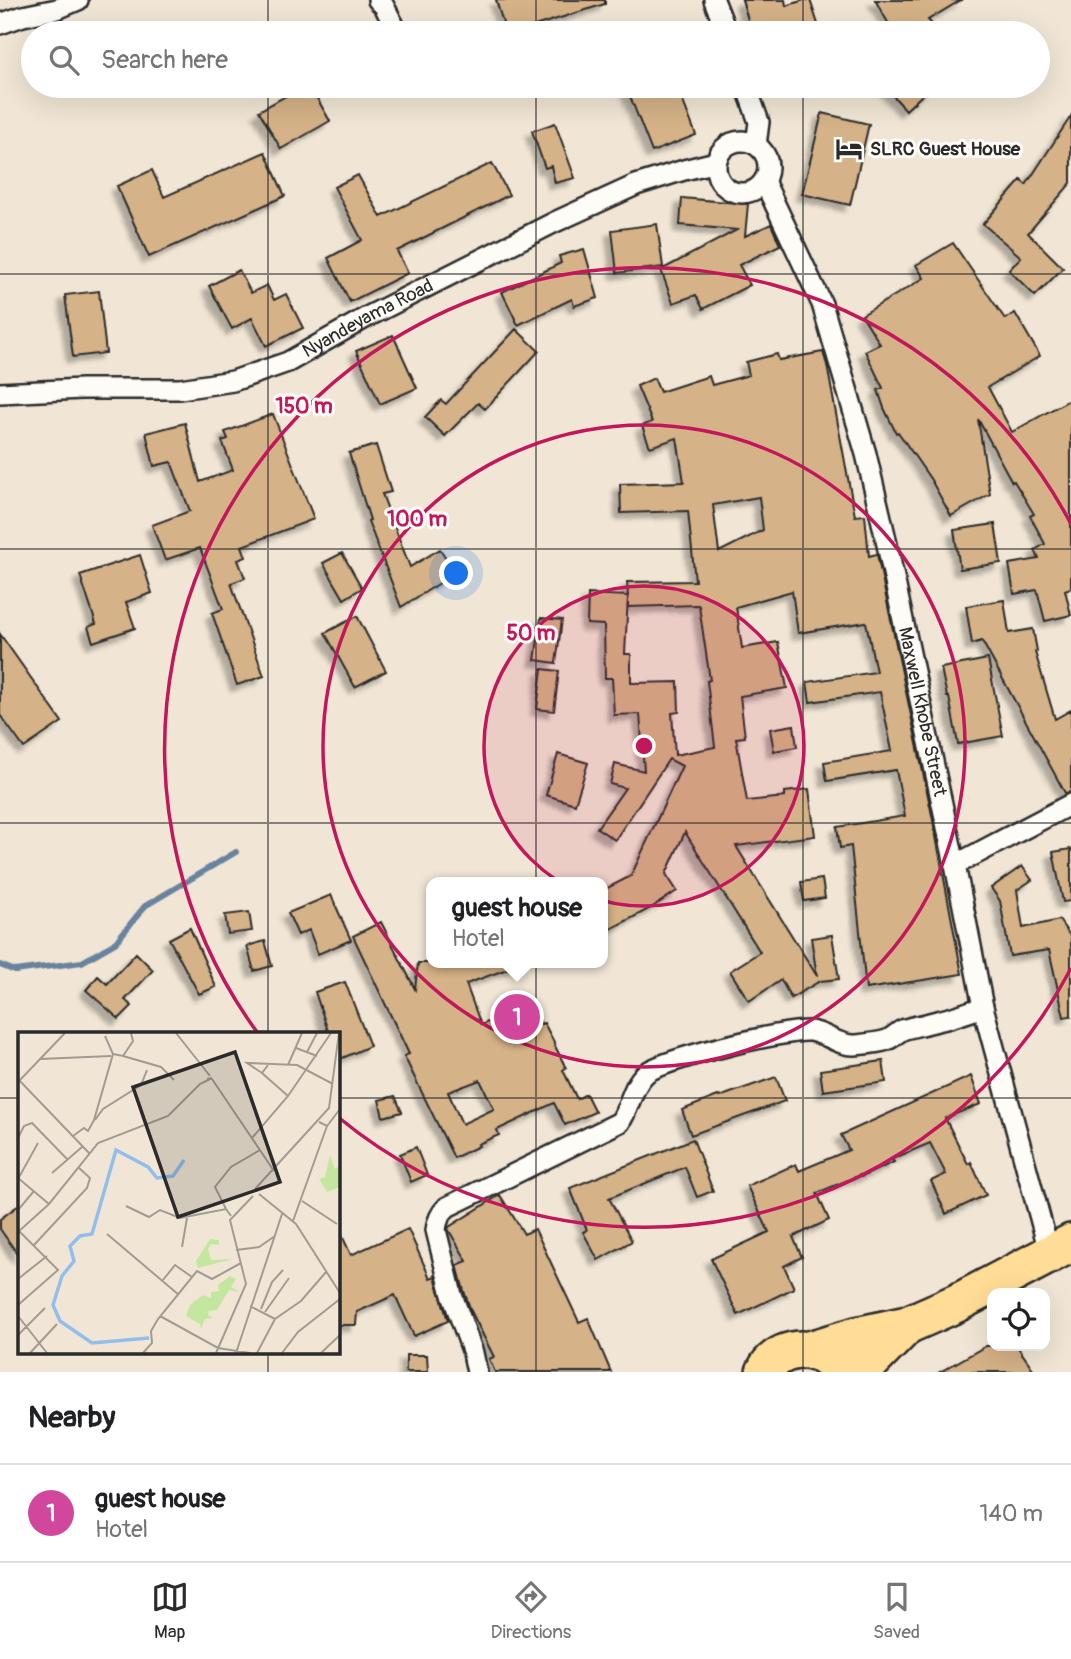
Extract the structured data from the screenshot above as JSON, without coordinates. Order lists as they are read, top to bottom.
{
  "streets": {
    "street": ["Nyandeyama Road", "Maxwell Khobe Street"]
  },
  "crossings": [
    ["Nyandeyama Road", "Maxwell Khobe Street"]
  ],
  "places": {
    "hotel": ["SLRC Guest House"]
  },
  "page": {
    "search": "Search here",
    "popup": ["guest house", "Hotel"],
    "pins": "1",
    "heading": "Nearby",
    "list": [
      {
        "mark": "1",
        "name": "guest house",
        "note": "Hotel",
        "value": "140 m"
      }
    ],
    "nav": ["Map", "Directions", "Saved"]
  },
  "rings": ["150 m", "100 m", "50 m"]
}
